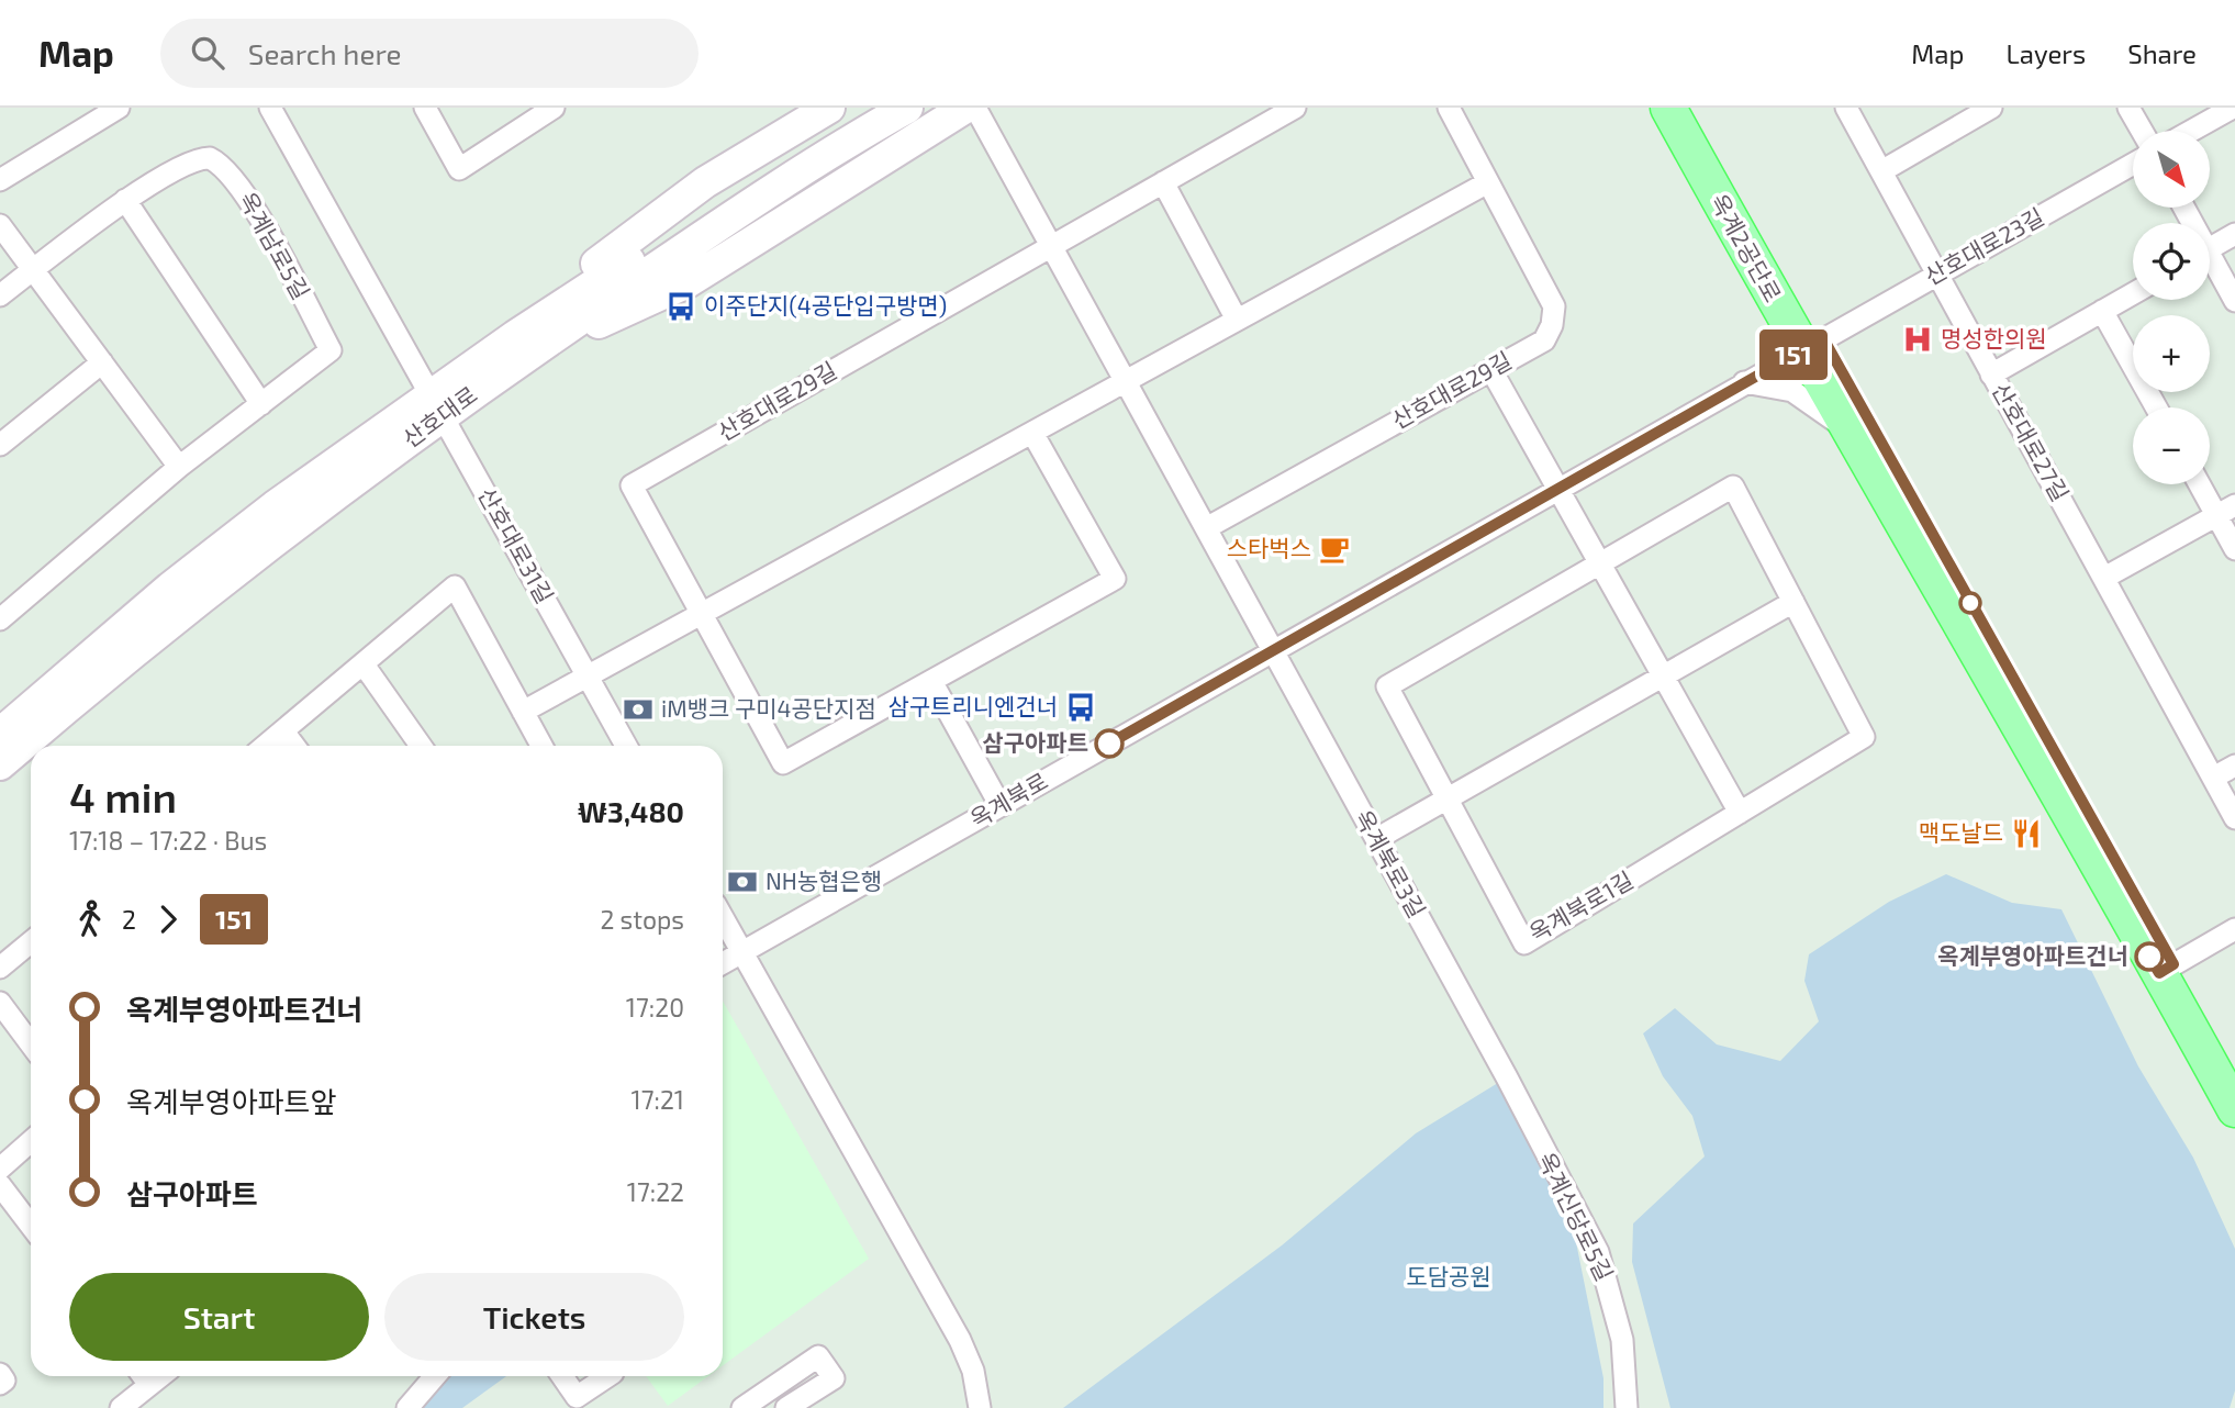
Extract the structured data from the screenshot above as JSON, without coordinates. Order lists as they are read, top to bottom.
{
  "streets": {
    "main road": ["옥계2공단로"],
    "street": [
      "옥계남로5길",
      "산호대로23길",
      "산호대로29길",
      "산호대로",
      "산호대로27길",
      "산호대로31길",
      "옥계북로",
      "옥계북로3길",
      "옥계북로1길",
      "옥계신당로5길"
    ]
  },
  "crossings": [
    ["산호대로23길", "옥계2공단로"],
    ["산호대로23길", "산호대로27길"],
    ["산호대로23길", "옥계북로"],
    ["옥계2공단로", "옥계북로"],
    ["산호대로", "산호대로31길"],
    ["옥계북로", "옥계북로3길"],
    ["옥계북로3길", "옥계신당로5길"]
  ],
  "parks": ["도담공원"],
  "places": {
    "bus stop": ["이주단지(4공단입구방면)", "삼구트리니엔건너"],
    "hospital": ["명성한의원"],
    "cafe": ["스타벅스"],
    "bank": ["iM뱅크 구미4공단지점", "NH농협은행"],
    "other": ["삼구아파트", "옥계부영아파트건너"],
    "restaurant": ["맥도날드"]
  },
  "lines": ["bus line 151"],
  "north": "bottom right",
  "page": {
    "header": "Map",
    "search": "Search here",
    "nav": ["Map", "Layers", "Share"],
    "on_map": "151",
    "map_buttons": ["+", "−"],
    "heading": ["4 min", "17:18 – 17:22 · Bus", "₩3,480"],
    "legs": ["2", "151", "2 stops"],
    "list": [
      {
        "name": "옥계부영아파트건너",
        "value": "17:20"
      },
      {
        "name": "옥계부영아파트앞",
        "value": "17:21"
      },
      {
        "name": "삼구아파트",
        "value": "17:22"
      }
    ],
    "buttons": ["Start", "Tickets"]
  }
}
